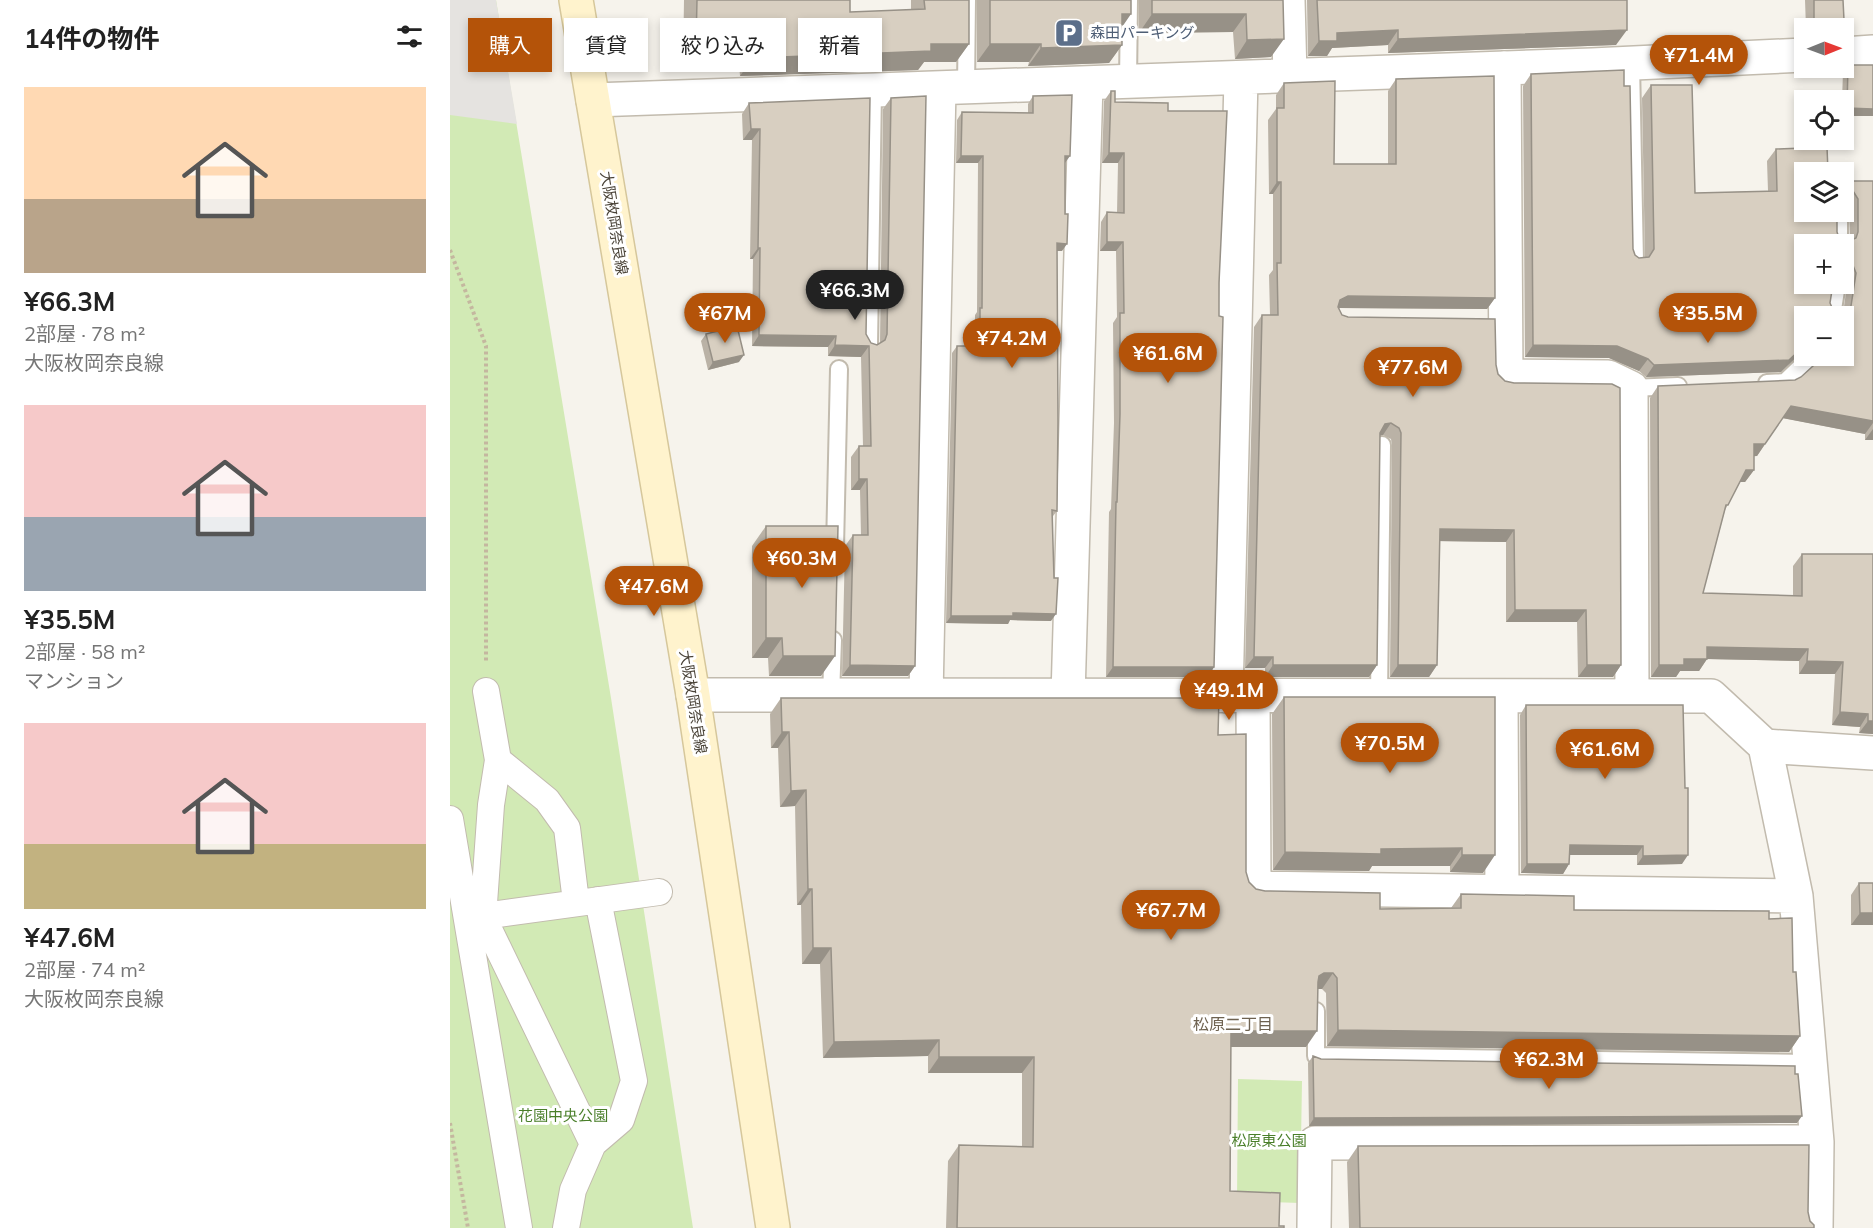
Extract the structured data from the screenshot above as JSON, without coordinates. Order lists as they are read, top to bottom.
{
  "streets": {
    "main road": ["大阪枚岡奈良線"]
  },
  "districts": ["松原二丁目"],
  "parks": ["花園中央公園", "松原東公園"],
  "places": {
    "parking": ["森田パーキング"]
  },
  "north": "right",
  "page": {
    "heading": "14件の物件",
    "map_buttons": ["+", "−"],
    "chip": [
      "購入",
      "賃貸",
      "絞り込み",
      "新着"
    ],
    "price": [
      "¥71.4M",
      "¥66.3M",
      "¥67M",
      "¥35.5M",
      "¥74.2M",
      "¥61.6M",
      "¥77.6M",
      "¥60.3M",
      "¥47.6M",
      "¥49.1M",
      "¥70.5M",
      "¥61.6M",
      "¥67.7M",
      "¥62.3M"
    ],
    "list": [
      {
        "name": "¥66.3M",
        "note": "2部屋 · 78 m² · 大阪枚岡奈良線"
      },
      {
        "name": "¥35.5M",
        "note": "2部屋 · 58 m² · マンション"
      },
      {
        "name": "¥47.6M",
        "note": "2部屋 · 74 m² · 大阪枚岡奈良線"
      }
    ]
  }
}
